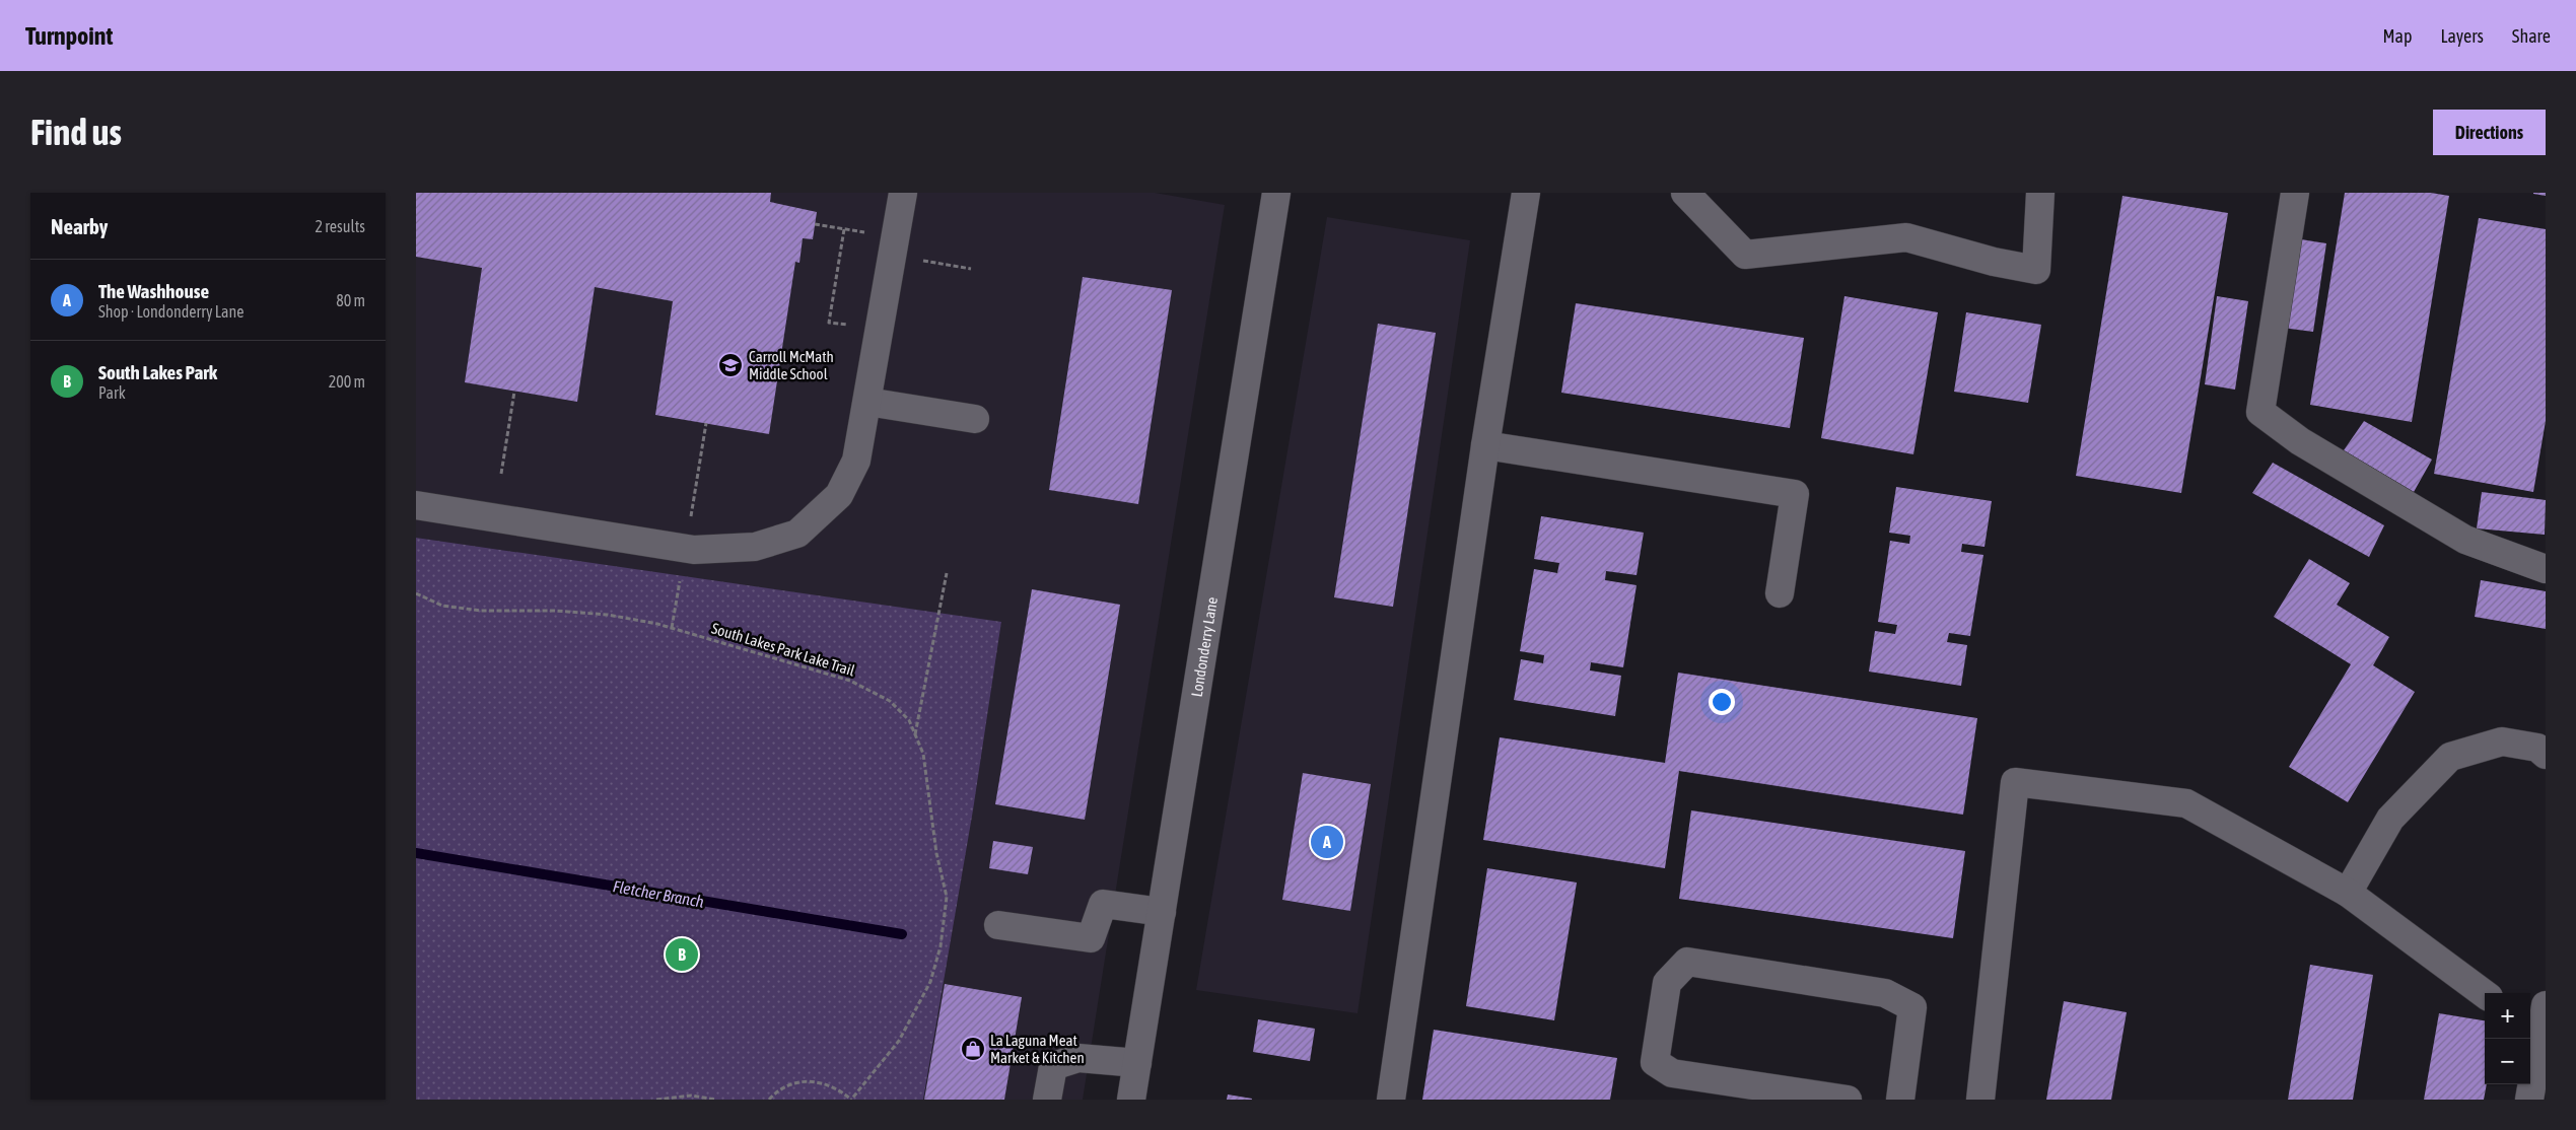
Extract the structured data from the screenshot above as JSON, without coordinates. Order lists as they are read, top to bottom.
{
  "streets": {
    "street": ["Londonderry Lane"],
    "path": ["South Lakes Park Lake Trail"]
  },
  "water": ["Fletcher Branch"],
  "places": {
    "school or university": ["Carroll McMath Middle School"],
    "shop": ["La Laguna Meat Market & Kitchen"]
  },
  "page": {
    "header": "Turnpoint",
    "nav": ["Map", "Layers", "Share"],
    "buttons": "Directions",
    "title": "Find us",
    "heading": ["Nearby", "2 results"],
    "list": [
      {
        "mark": "A",
        "name": "The Washhouse",
        "note": "Shop · Londonderry Lane",
        "value": "80 m"
      },
      {
        "mark": "B",
        "name": "South Lakes Park",
        "note": "Park",
        "value": "200 m"
      }
    ],
    "pins": ["A", "B"],
    "map_buttons": ["+", "−"]
  }
}
